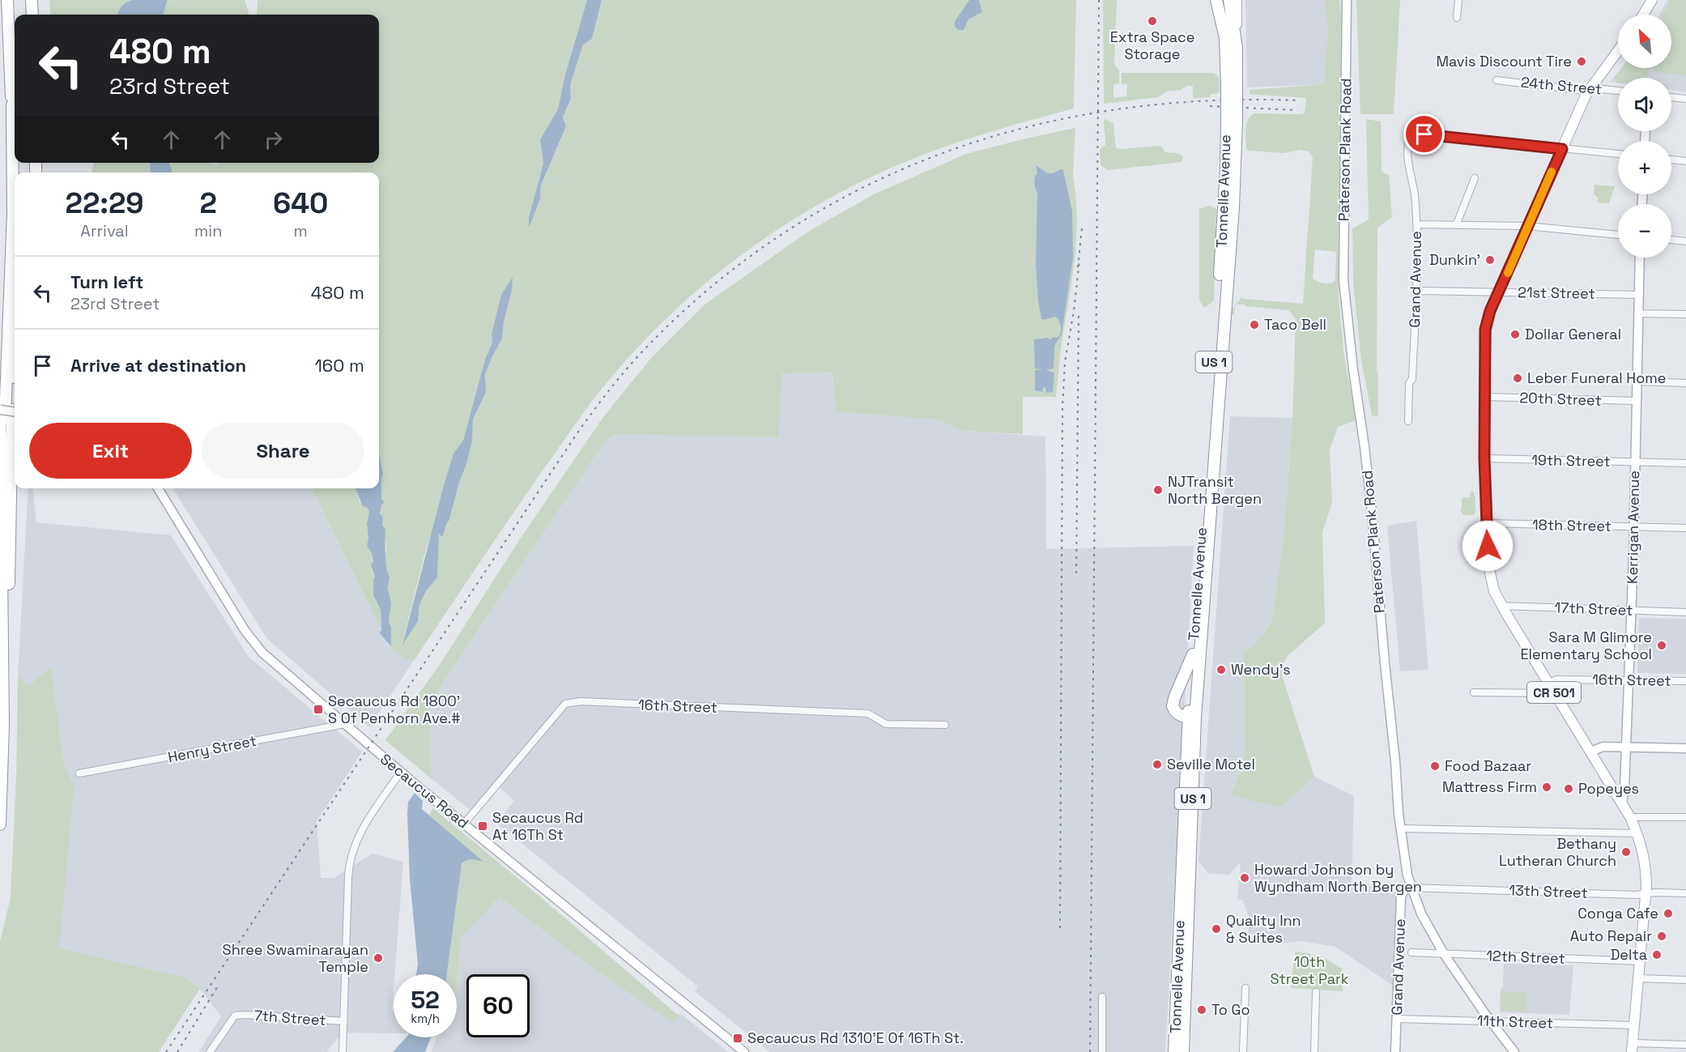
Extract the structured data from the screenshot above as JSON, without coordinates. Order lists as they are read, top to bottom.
{
  "streets": {
    "highway": ["Tonnelle Avenue", "US 1"],
    "main road": [
      "Paterson Plank Road",
      "Grand Avenue",
      "Kerrigan Avenue",
      "CR 501",
      "Secaucus Road"
    ],
    "street": [
      "24th Street",
      "21st Street",
      "20th Street",
      "19th Street",
      "18th Street",
      "17th Street",
      "16th Street",
      "Henry Street",
      "13th Street",
      "12th Street",
      "7th Street",
      "11th Street"
    ]
  },
  "crossings": [
    ["24th Street", "CR 501"],
    ["Paterson Plank Road", "Grand Avenue"],
    ["Paterson Plank Road", "13th Street"],
    ["Paterson Plank Road", "12th Street"],
    ["Paterson Plank Road", "11th Street"],
    ["Grand Avenue", "21st Street"],
    ["Grand Avenue", "CR 501"],
    ["Grand Avenue", "13th Street"],
    ["Grand Avenue", "11th Street"],
    ["21st Street", "Kerrigan Avenue"],
    ["21st Street", "CR 501"],
    ["20th Street", "Kerrigan Avenue"],
    ["20th Street", "CR 501"],
    ["19th Street", "Kerrigan Avenue"],
    ["19th Street", "CR 501"],
    ["18th Street", "Kerrigan Avenue"],
    ["18th Street", "CR 501"],
    ["Kerrigan Avenue", "17th Street"],
    ["Kerrigan Avenue", "16th Street"],
    ["Kerrigan Avenue", "CR 501"],
    ["17th Street", "CR 501"],
    ["16th Street", "CR 501"],
    ["16th Street", "Secaucus Road"],
    ["CR 501", "13th Street"],
    ["CR 501", "12th Street"],
    ["CR 501", "11th Street"],
    ["Henry Street", "Secaucus Road"]
  ],
  "parks": ["10th Street Park"],
  "places": {
    "other": [
      "Extra Space Storage",
      "Mavis Discount Tire",
      "Dunkin'",
      "Taco Bell",
      "Dollar General",
      "Leber Funeral Home",
      "NJTransit North Bergen",
      "Sara M Glimore Elementary School",
      "Wendy's",
      "Seville Motel",
      "Food Bazaar",
      "Mattress Firm",
      "Popeyes",
      "Bethany Lutheran Church",
      "Howard Johnson by Wyndham North Bergen",
      "Conga Cafe",
      "Quality Inn & Suites",
      "Auto Repair",
      "Delta",
      "Shree Swaminarayan Temple",
      "To Go"
    ],
    "transit": ["Secaucus Rd 1800' S Of Penhorn Ave.#", "Secaucus Rd At 16Th St", "Secaucus Rd 1310'E Of 16Th St."]
  },
  "north": "top left",
  "page": {
    "map_buttons": ["+", "−"],
    "turn": ["480 m", "23rd Street"],
    "eta": [
      "22:29",
      "Arrival",
      "2",
      "min",
      "640",
      "m"
    ],
    "list": [
      {
        "name": "Turn left",
        "note": "23rd Street",
        "value": "480 m"
      },
      {
        "name": "Arrive at destination",
        "value": "160 m"
      }
    ],
    "buttons": ["Exit", "Share"],
    "speed": "52 km/h",
    "limit": "60"
  }
}
